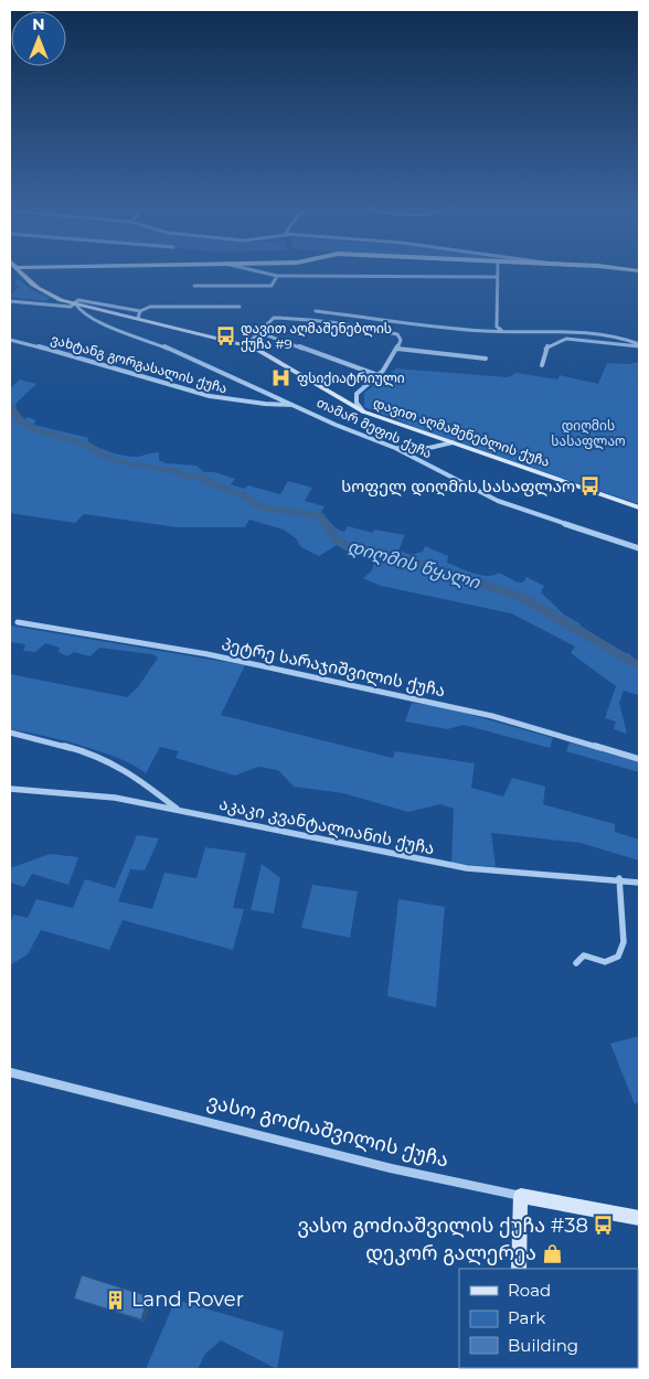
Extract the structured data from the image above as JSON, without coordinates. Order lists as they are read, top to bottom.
{
  "streets": {
    "street": [
      "ვახტანგ გორგასალის ქუჩა",
      "თამარ მეფის ქუჩა",
      "დავით აღმაშენებლის ქუჩა",
      "პეტრე სარაჯიშვილის ქუჩა",
      "აკაკი კვანტალიანის ქუჩა",
      "ვასო გოძიაშვილის ქუჩა"
    ]
  },
  "crossings": [
    ["ვახტანგ გორგასალის ქუჩა", "თამარ მეფის ქუჩა"],
    ["თამარ მეფის ქუჩა", "დავით აღმაშენებლის ქუჩა"]
  ],
  "water": ["დიღმის წყალი"],
  "parks": ["დიღმის სასაფლაო"],
  "places": {
    "bus stop": ["დავით აღმაშენებლის ქუჩა #9", "სოფელ დიღმის სასაფლაო", "ვასო გოძიაშვილის ქუჩა #38"],
    "hospital": ["ფსიქიატრიული"],
    "shop": ["დეკორ გალერეა"],
    "building": ["Land Rover"]
  },
  "legend": ["Road", "Park", "Building"],
  "north": "top"
}
